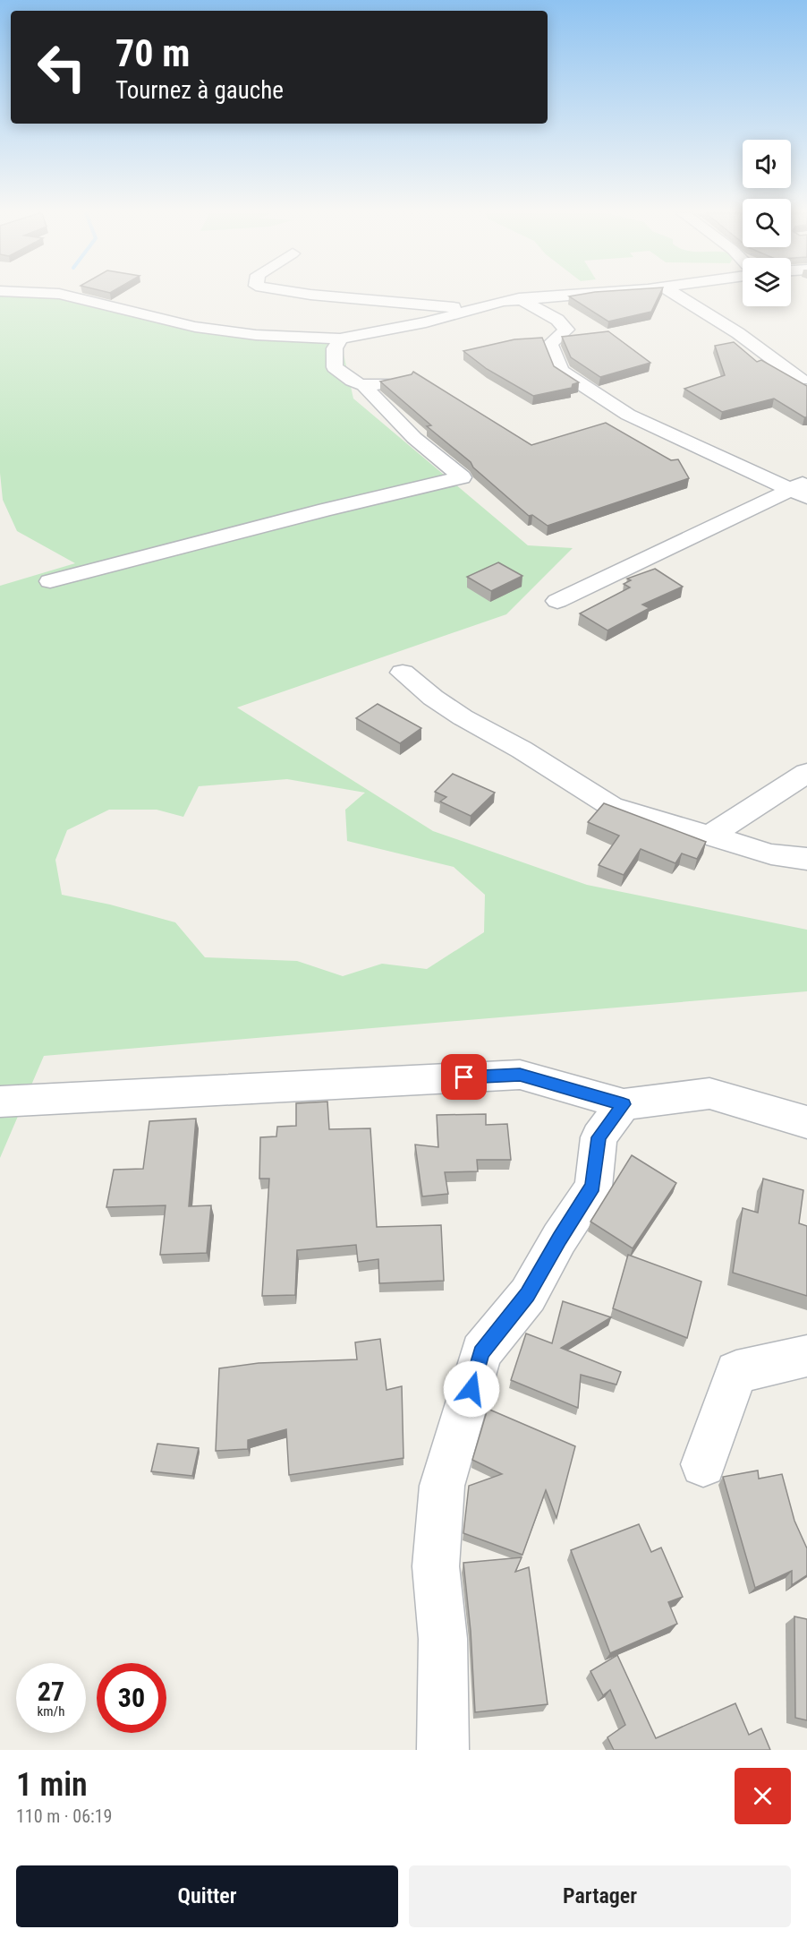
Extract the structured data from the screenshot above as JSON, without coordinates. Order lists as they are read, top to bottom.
{
  "page": {
    "turn": ["70 m", "Tournez à gauche"],
    "speed": "27 km/h",
    "limit": "30",
    "heading": ["1 min", "110 m · 06:19"],
    "buttons": ["Quitter", "Partager"]
  }
}
